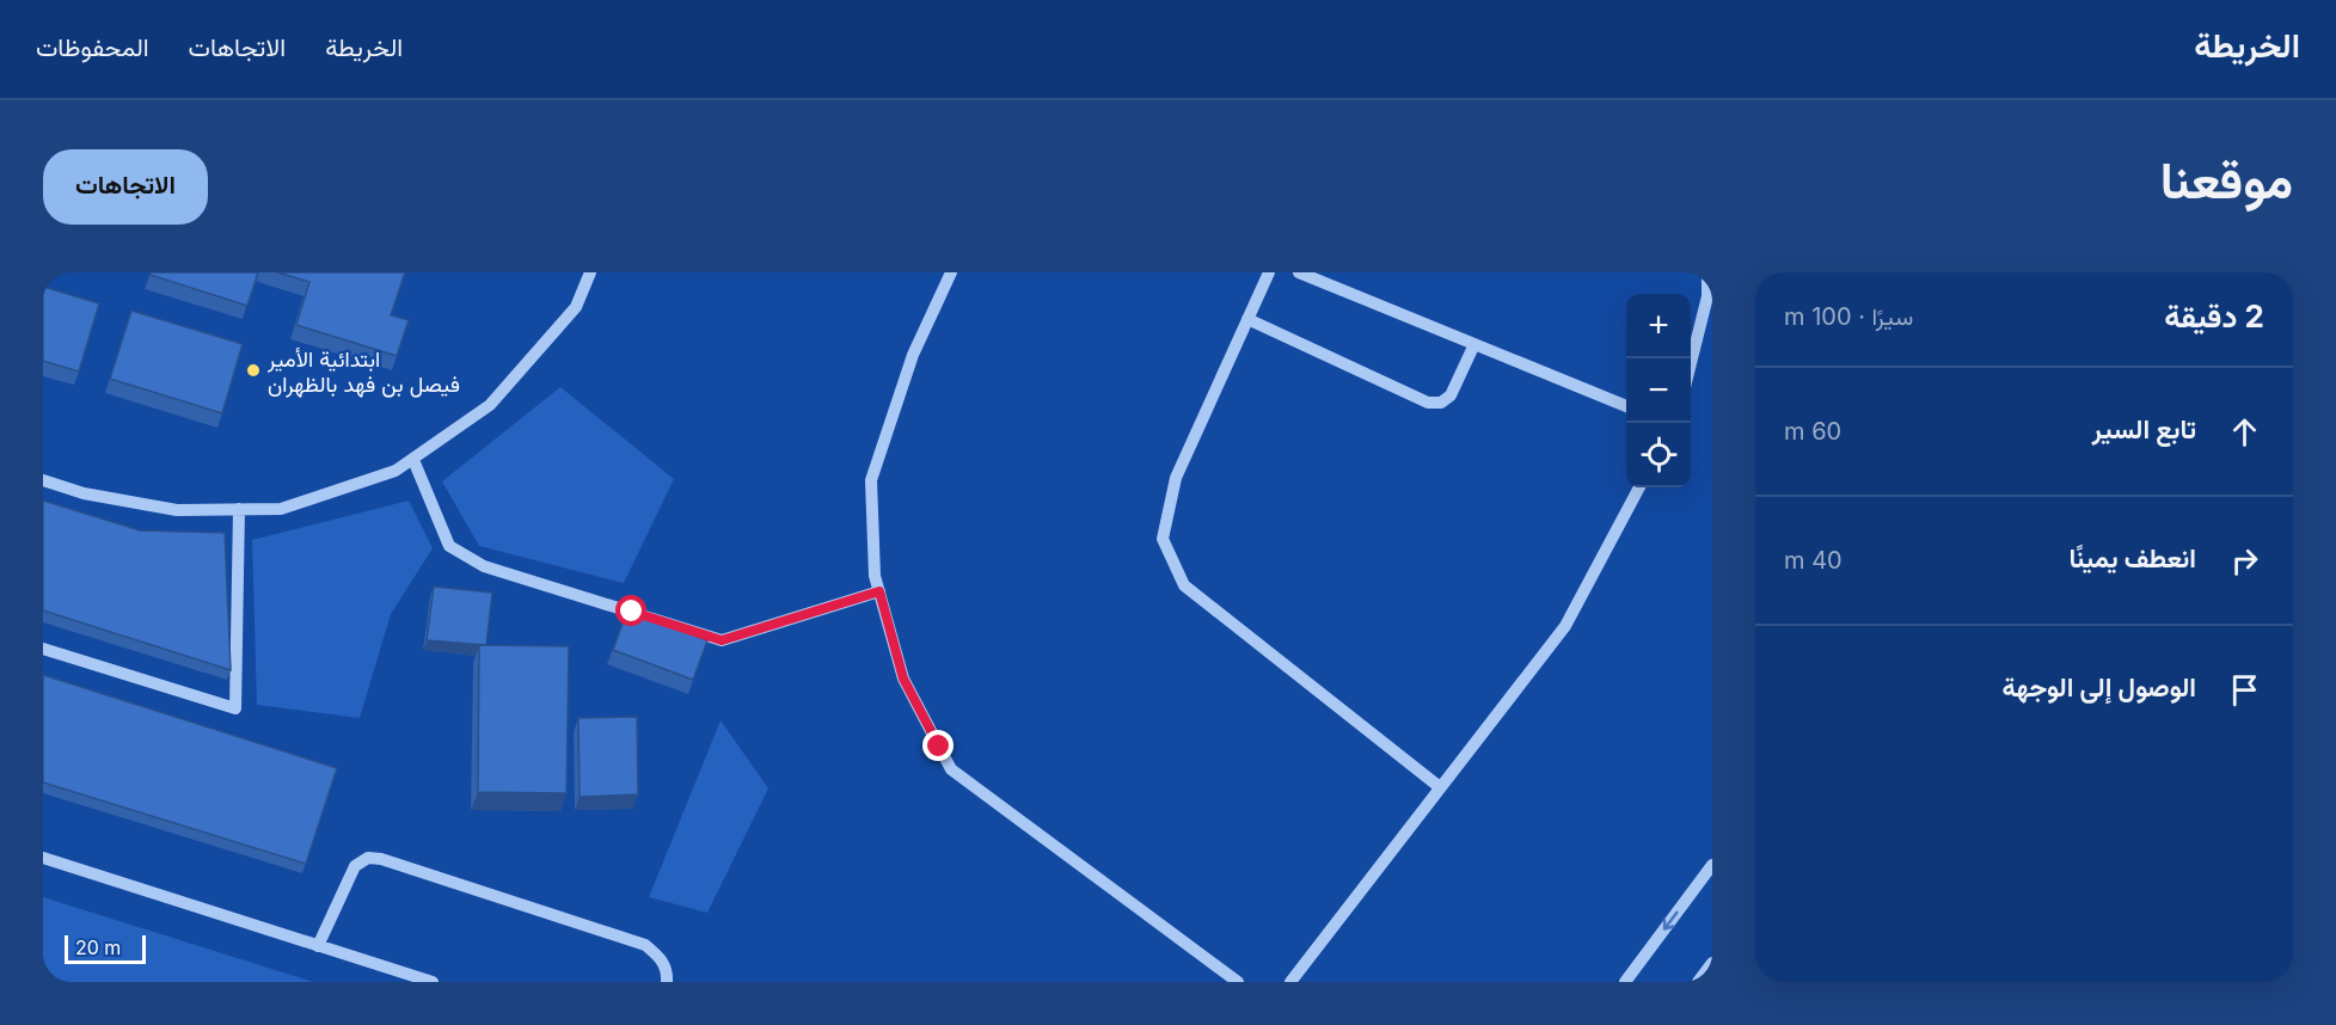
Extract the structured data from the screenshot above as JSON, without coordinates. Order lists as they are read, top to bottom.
{
  "places": ["ابتدائية الأمير فيصل بن فهد بالظهران"],
  "scale_bar": "20 m",
  "page": {
    "header": "الخريطة",
    "nav": ["الخريطة", "الاتجاهات", "المحفوظات"],
    "title": "موقعنا",
    "buttons": "الاتجاهات",
    "heading": ["2 دقيقة", "سيرًا · 100 m"],
    "map_buttons": ["+", "−"],
    "list": [
      ["تابع السير", "60 m"],
      ["انعطف يمينًا", "40 m"],
      "الوصول إلى الوجهة"
    ],
    "scale": "20 m"
  }
}
